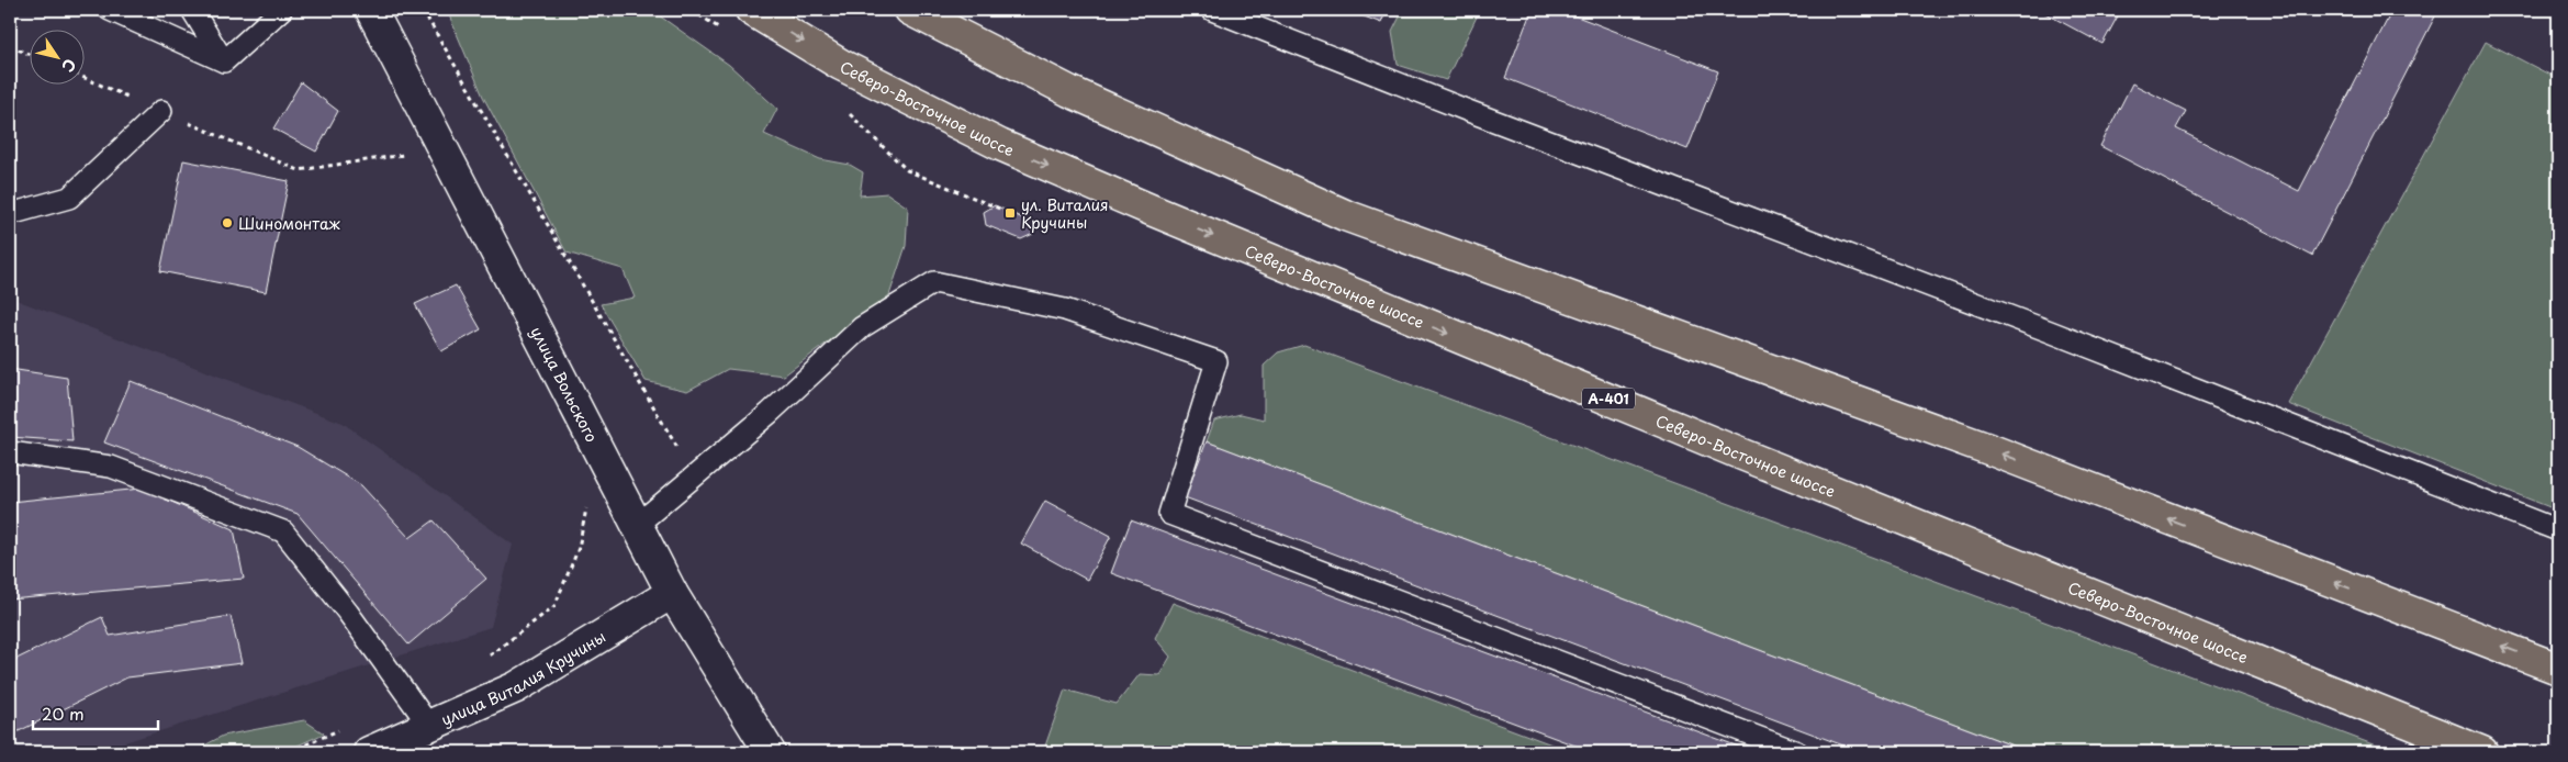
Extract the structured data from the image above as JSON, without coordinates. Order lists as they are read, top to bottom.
{
  "streets": {
    "main road": ["Северо-Восточное шоссе", "А-401"],
    "street": ["улица Вольского", "улица Виталия Кручины"]
  },
  "crossings": [
    ["улица Вольского", "улица Виталия Кручины"]
  ],
  "places": {
    "transit": ["ул. Виталия Кручины"],
    "other": ["Шиномонтаж"]
  },
  "scale_bar": "20 m",
  "north": "bottom right"
}
